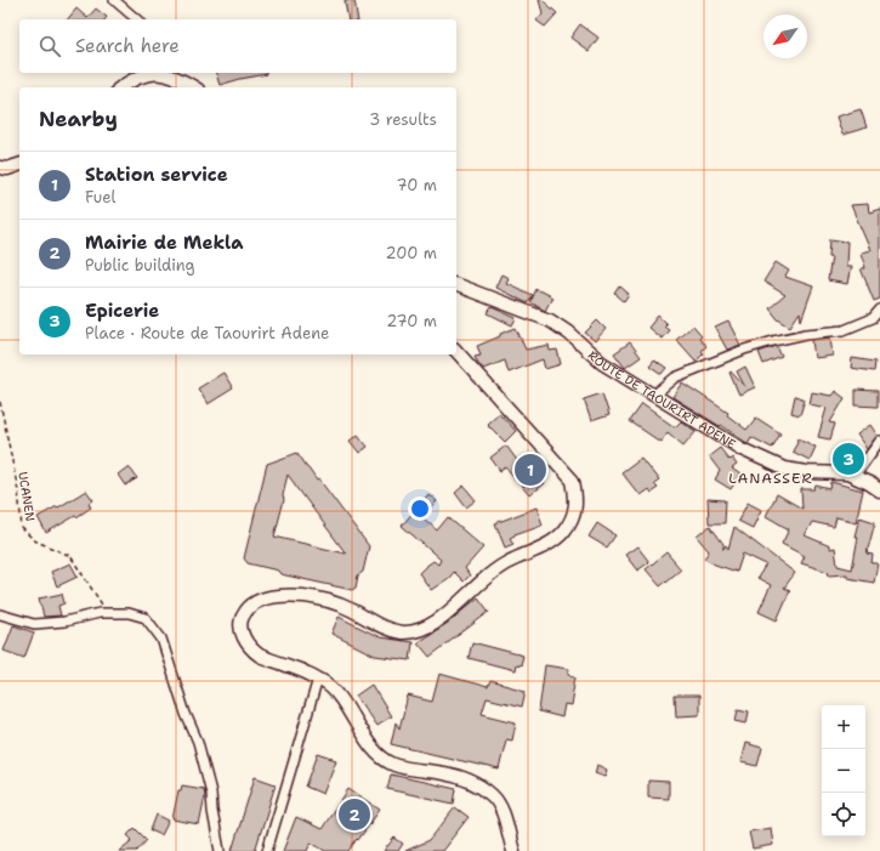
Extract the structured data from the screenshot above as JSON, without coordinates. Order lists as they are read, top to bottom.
{
  "streets": {
    "main road": ["ROUTE DE TAOURIRT ADENE"],
    "path": ["UCANEN"]
  },
  "districts": ["LANASSER"],
  "north": "bottom left",
  "page": {
    "search": "Search here",
    "heading": ["Nearby", "3 results"],
    "list": [
      {
        "mark": "1",
        "name": "Station service",
        "note": "Fuel",
        "value": "70 m"
      },
      {
        "mark": "2",
        "name": "Mairie de Mekla",
        "note": "Public building",
        "value": "200 m"
      },
      {
        "mark": "3",
        "name": "Epicerie",
        "note": "Place · Route de Taourirt Adene",
        "value": "270 m"
      }
    ],
    "pins": ["3", "1", "2"],
    "map_buttons": ["+", "−"]
  }
}
